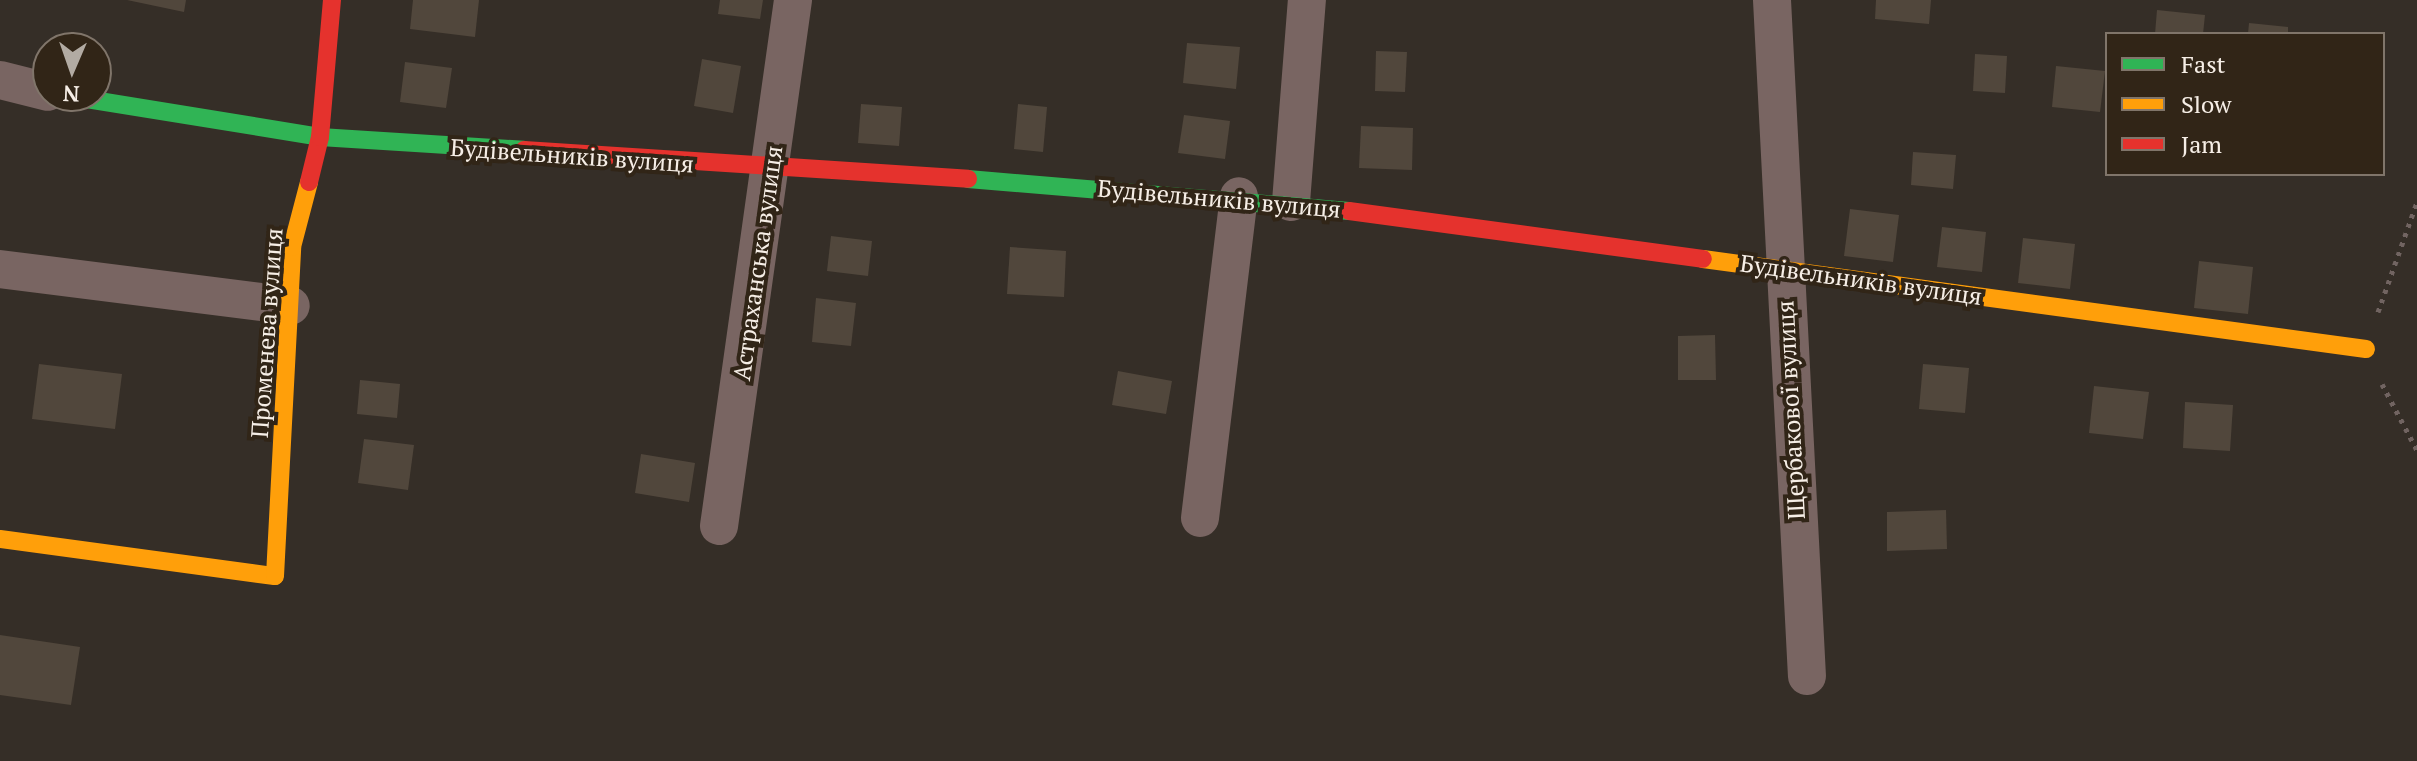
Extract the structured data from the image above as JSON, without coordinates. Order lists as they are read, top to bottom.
{
  "streets": {
    "street": [
      "Будівельників вулиця",
      "Астраханська вулиця",
      "Променева вулиця",
      "Щербакової вулиця"
    ]
  },
  "crossings": [
    ["Будівельників вулиця", "Астраханська вулиця"],
    ["Будівельників вулиця", "Променева вулиця"],
    ["Будівельників вулиця", "Щербакової вулиця"]
  ],
  "legend": ["Fast", "Slow", "Jam"],
  "north": "bottom"
}
